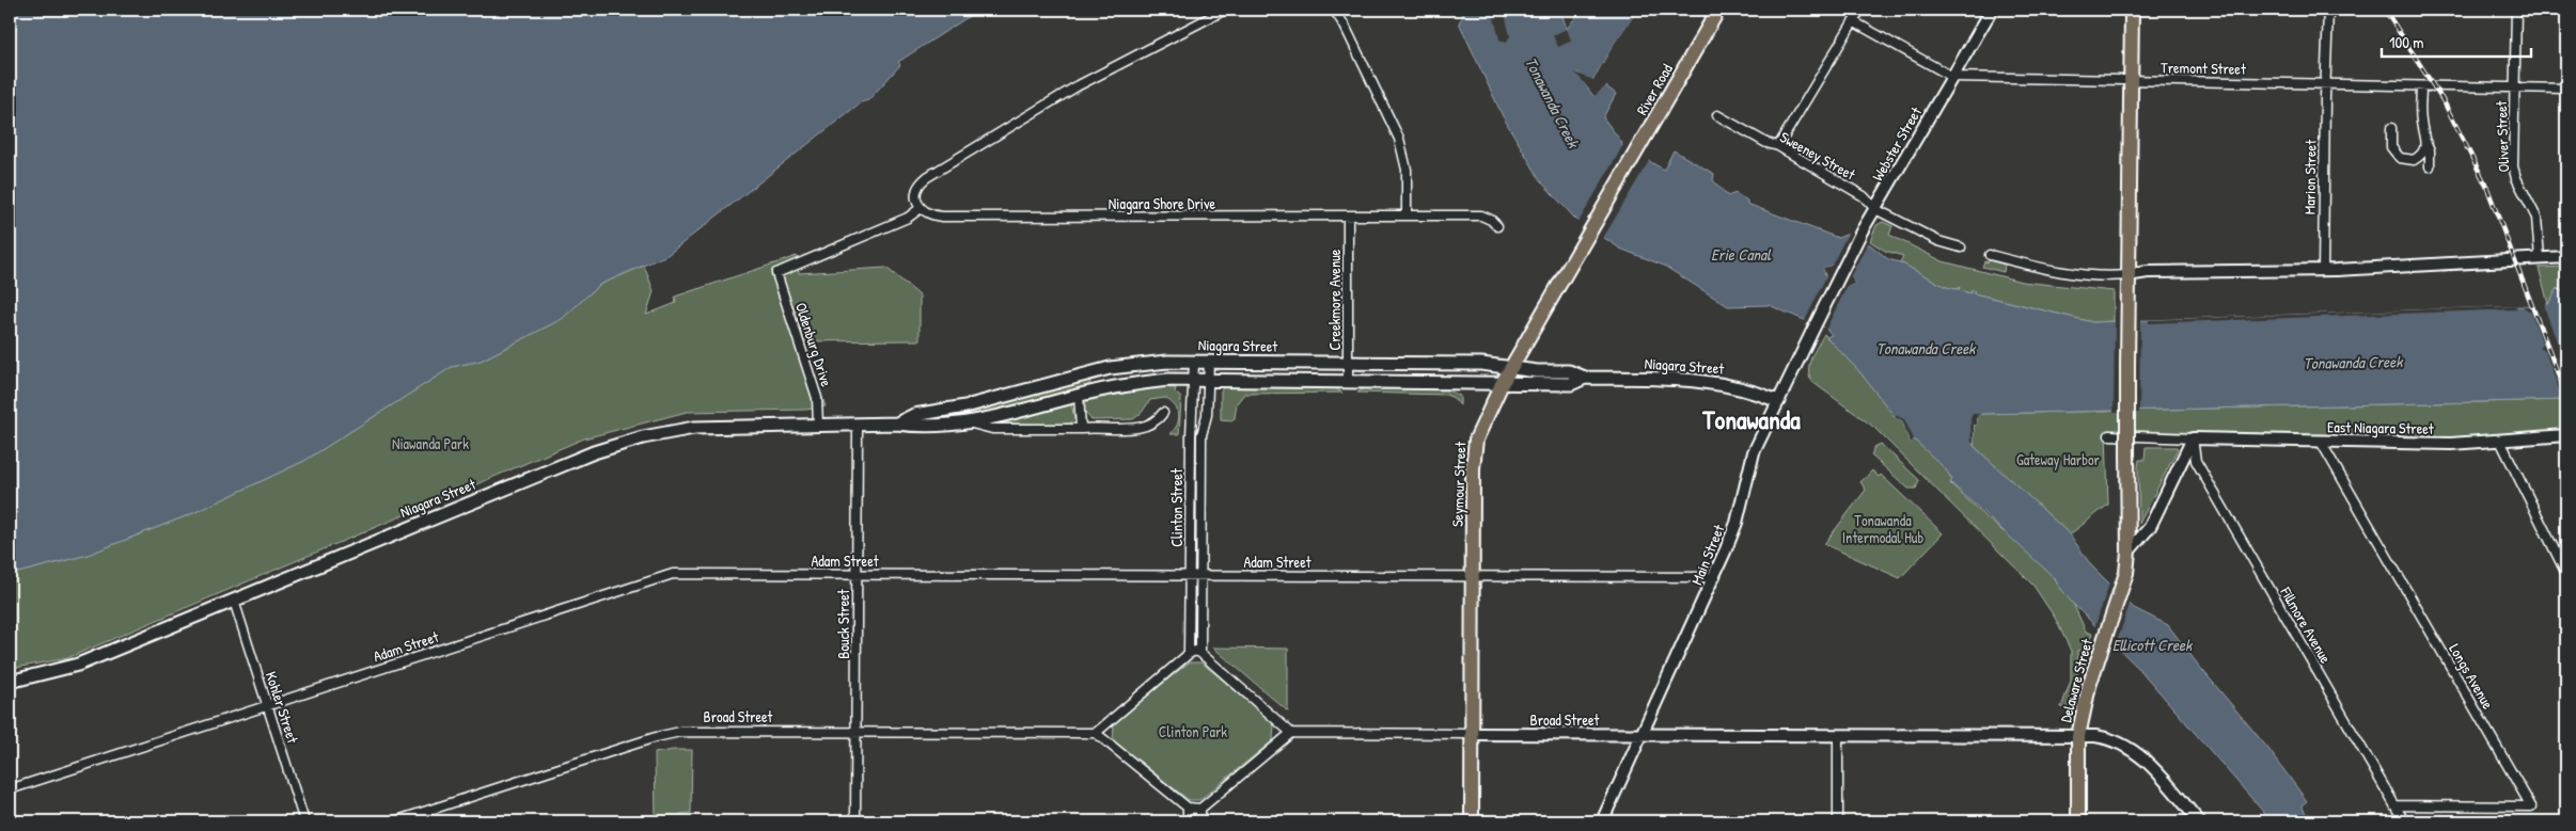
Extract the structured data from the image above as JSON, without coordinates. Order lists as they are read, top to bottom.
{
  "streets": {
    "main road": [
      "River Road",
      "Niagara Street",
      "Seymour Street",
      "Delaware Street"
    ],
    "street": [
      "Tremont Street",
      "Oliver Street",
      "Webster Street",
      "Sweeney Street",
      "Marion Street",
      "Niagara Shore Drive",
      "Creekmore Avenue",
      "Oldenburg Drive",
      "East Niagara Street",
      "Clinton Street",
      "Main Street",
      "Adam Street",
      "Bouck Street",
      "Fillmore Avenue",
      "Longs Avenue",
      "Kohler Street",
      "Broad Street"
    ]
  },
  "crossings": [
    ["Tremont Street", "Oliver Street"],
    ["Tremont Street", "Webster Street"],
    ["Tremont Street", "Marion Street"],
    ["Tremont Street", "Delaware Street"],
    ["River Road", "Seymour Street"],
    ["Webster Street", "Sweeney Street"],
    ["Webster Street", "Main Street"],
    ["Niagara Shore Drive", "Creekmore Avenue"],
    ["Niagara Shore Drive", "Oldenburg Drive"],
    ["Creekmore Avenue", "Niagara Street"],
    ["Oldenburg Drive", "Niagara Street"],
    ["Niagara Street", "Seymour Street"],
    ["Niagara Street", "Clinton Street"],
    ["Niagara Street", "Main Street"],
    ["Niagara Street", "Bouck Street"],
    ["Niagara Street", "Kohler Street"],
    ["East Niagara Street", "Fillmore Avenue"],
    ["East Niagara Street", "Longs Avenue"],
    ["Seymour Street", "Adam Street"],
    ["Seymour Street", "Broad Street"],
    ["Clinton Street", "Adam Street"],
    ["Main Street", "Adam Street"],
    ["Main Street", "Broad Street"],
    ["Adam Street", "Bouck Street"],
    ["Adam Street", "Kohler Street"],
    ["Bouck Street", "Broad Street"],
    ["Fillmore Avenue", "Longs Avenue"],
    ["Delaware Street", "Broad Street"]
  ],
  "districts": ["Tonawanda"],
  "water": ["Tonawanda Creek", "Erie Canal", "Ellicott Creek"],
  "parks": [
    "Niawanda Park",
    "Gateway Harbor",
    "Tonawanda Intermodal Hub",
    "Clinton Park"
  ],
  "scale_bar": "100 m"
}
